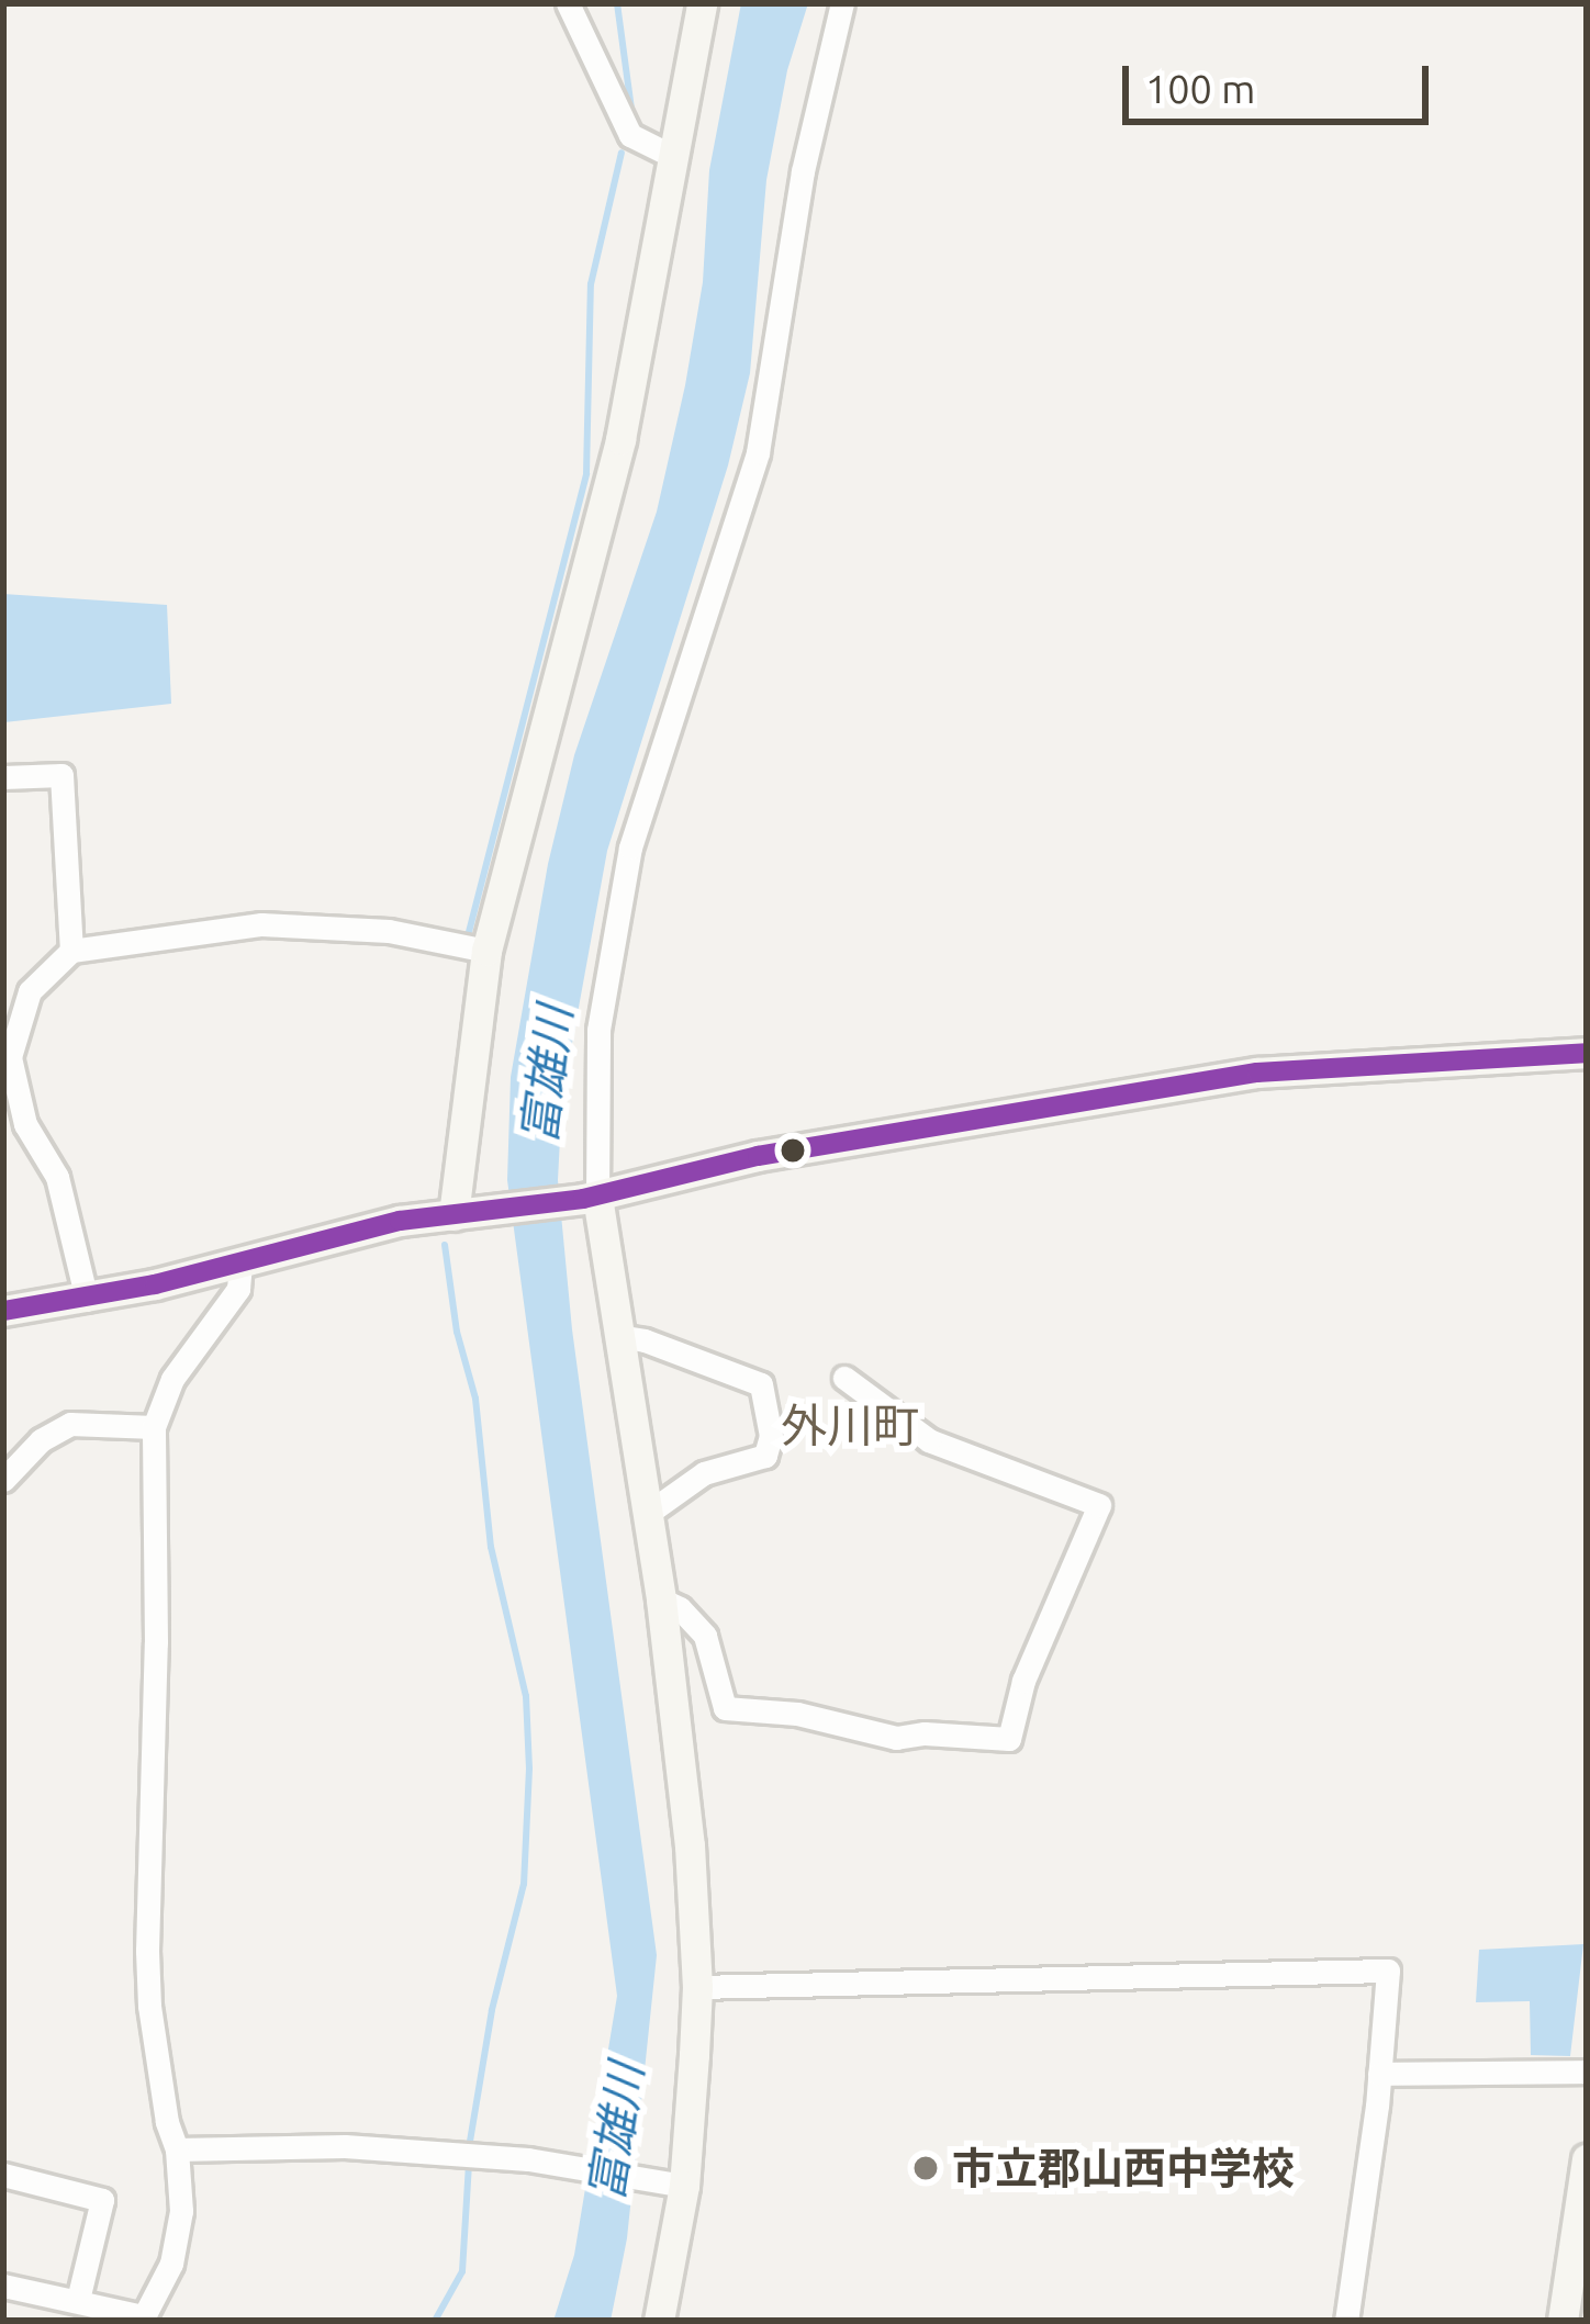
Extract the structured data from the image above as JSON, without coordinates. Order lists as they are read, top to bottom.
{
  "districts": ["外川町"],
  "water": ["富雄川"],
  "places": ["市立郡山西中学校"],
  "scale_bar": "100 m"
}
